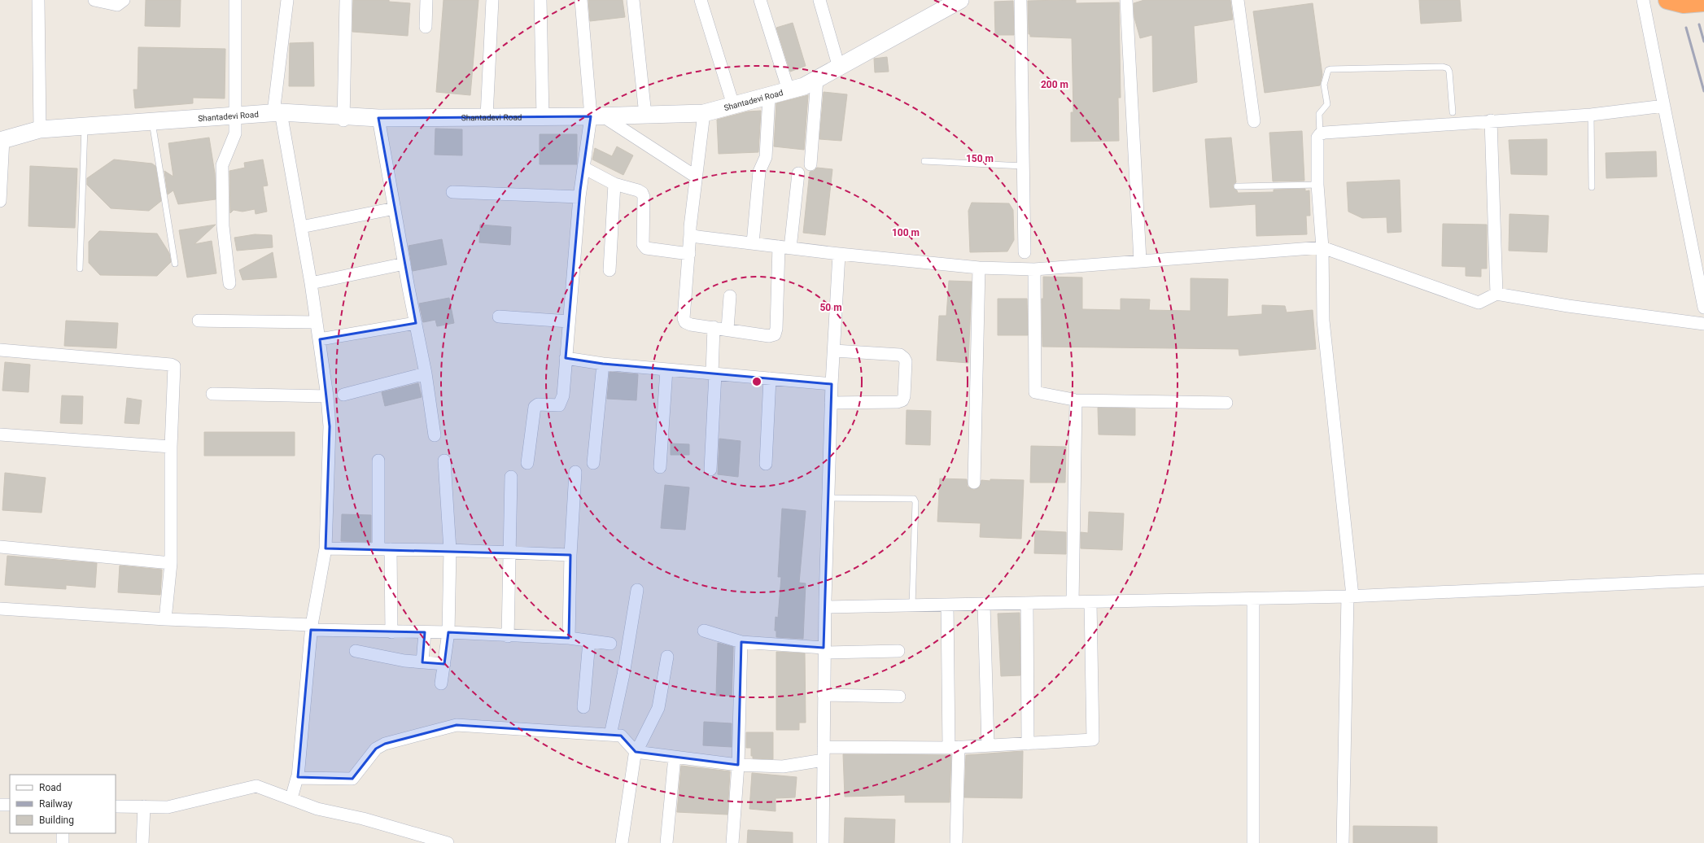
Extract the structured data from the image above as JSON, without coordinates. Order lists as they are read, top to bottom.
{
  "streets": {
    "street": ["Shantadevi Road"]
  },
  "legend": ["Road", "Railway", "Building"],
  "rings": [
    "200 m",
    "150 m",
    "100 m",
    "50 m"
  ]
}
